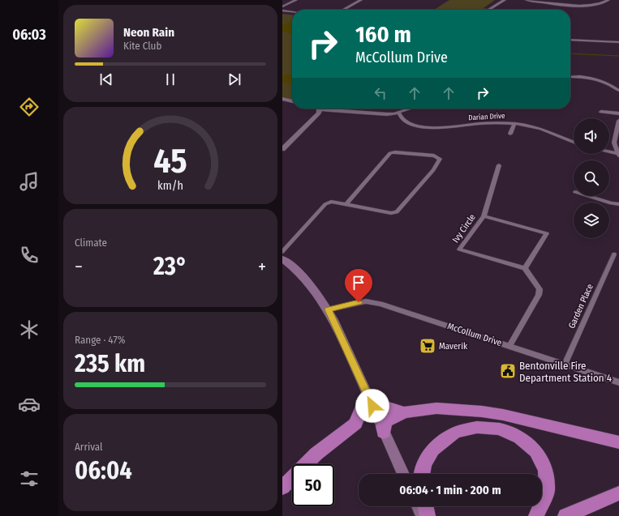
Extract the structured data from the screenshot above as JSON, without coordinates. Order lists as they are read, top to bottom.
{
  "streets": {
    "street": [
      "Darian Drive",
      "Ivy Circle",
      "Garden Place",
      "McCollum Drive"
    ]
  },
  "crossings": [
    ["Garden Place", "McCollum Drive"]
  ],
  "places": {
    "supermarket": ["Maverik"],
    "public building": ["Bentonville Fire Department Station 4"]
  },
  "page": {
    "tabs": "06:03",
    "turn": ["160 m", "McCollum Drive"],
    "song": ["Neon Rain", "Kite Club"],
    "tile": [
      "Climate",
      ["Range · 47%", "235 km"],
      ["Arrival", "06:04"]
    ],
    "heat": ["−", "23°", "+"],
    "limit": "50",
    "trip": "06:04 · 1 min · 200 m",
    "gauge": ["45", "km/h"]
  }
}
